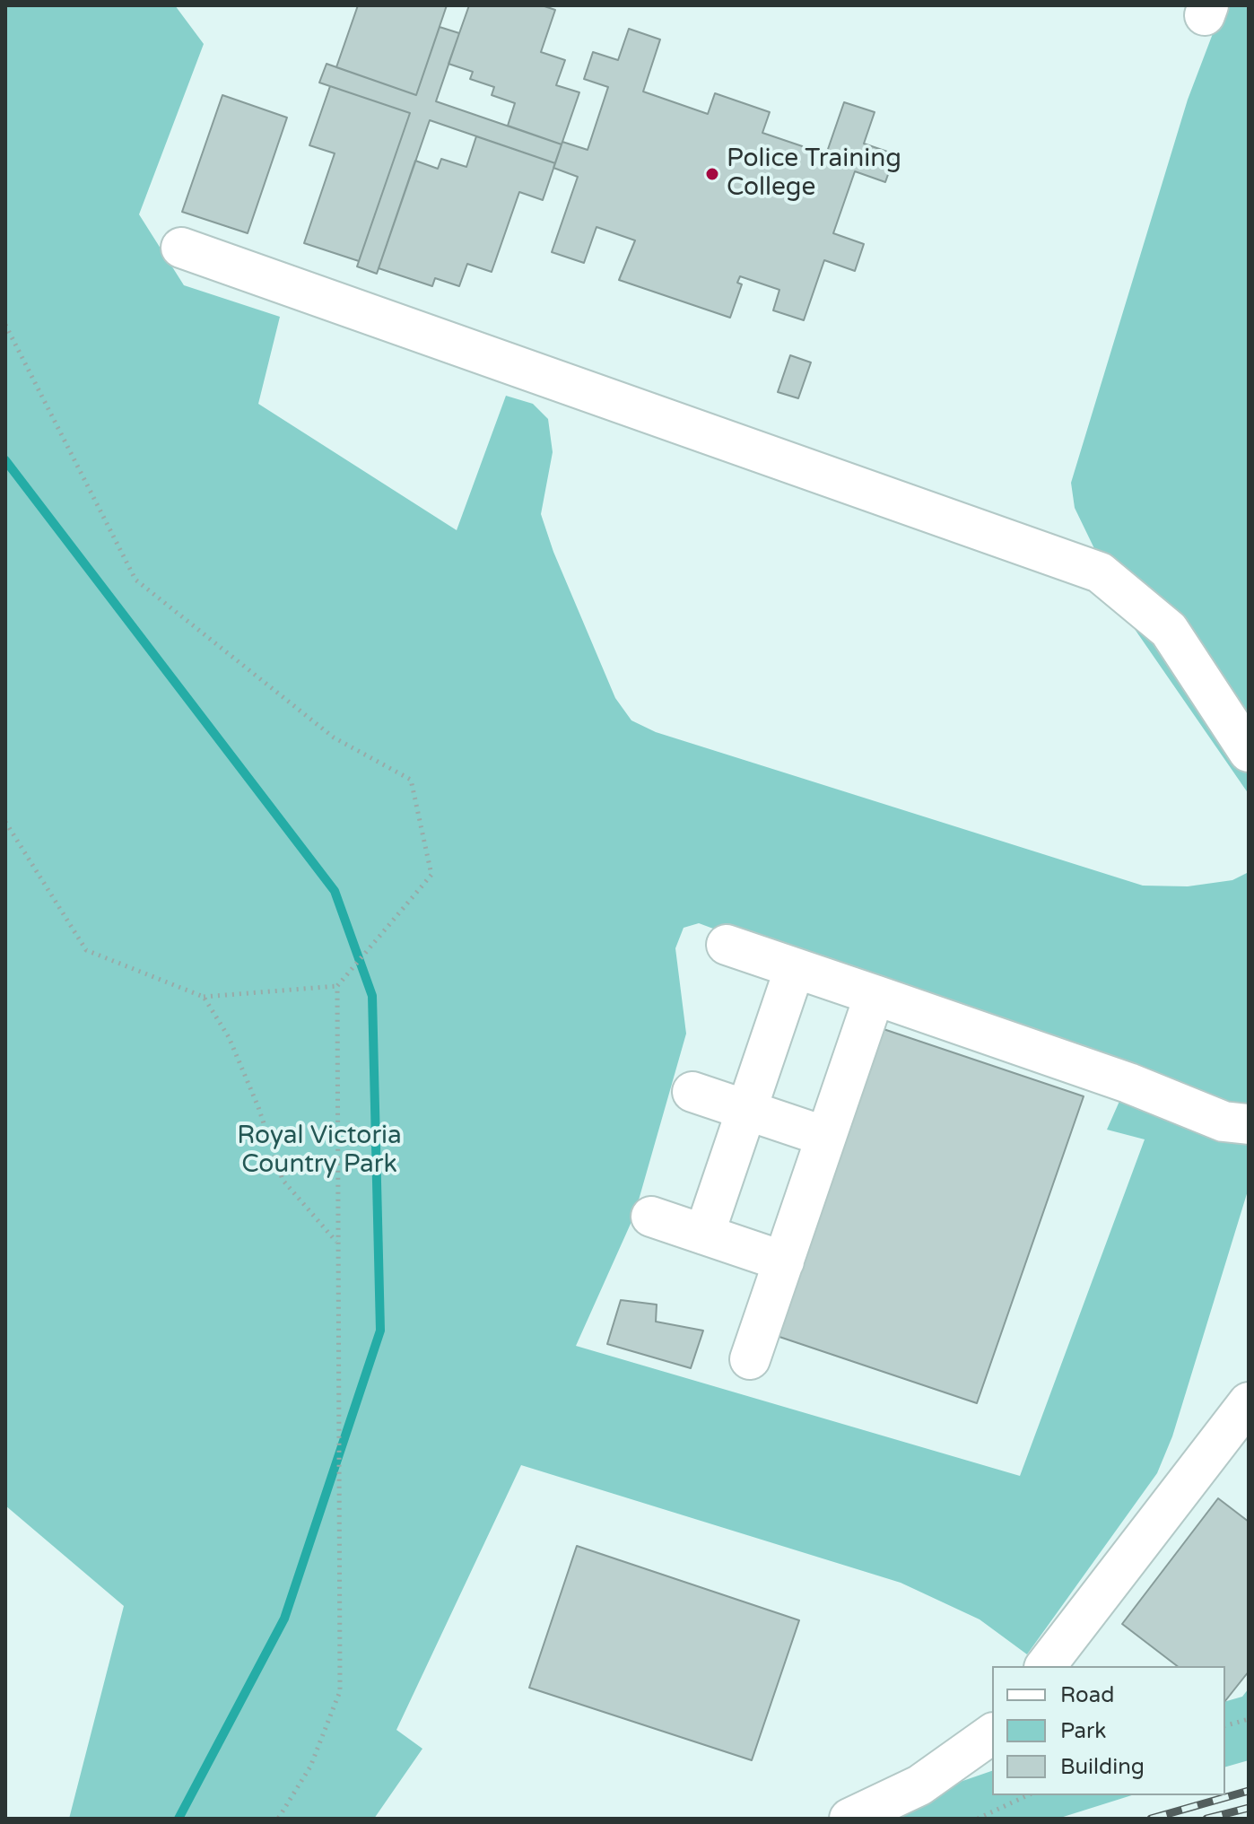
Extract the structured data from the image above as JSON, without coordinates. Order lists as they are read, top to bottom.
{
  "parks": ["Royal Victoria Country Park"],
  "places": ["Police Training College"],
  "legend": ["Road", "Park", "Building"]
}
